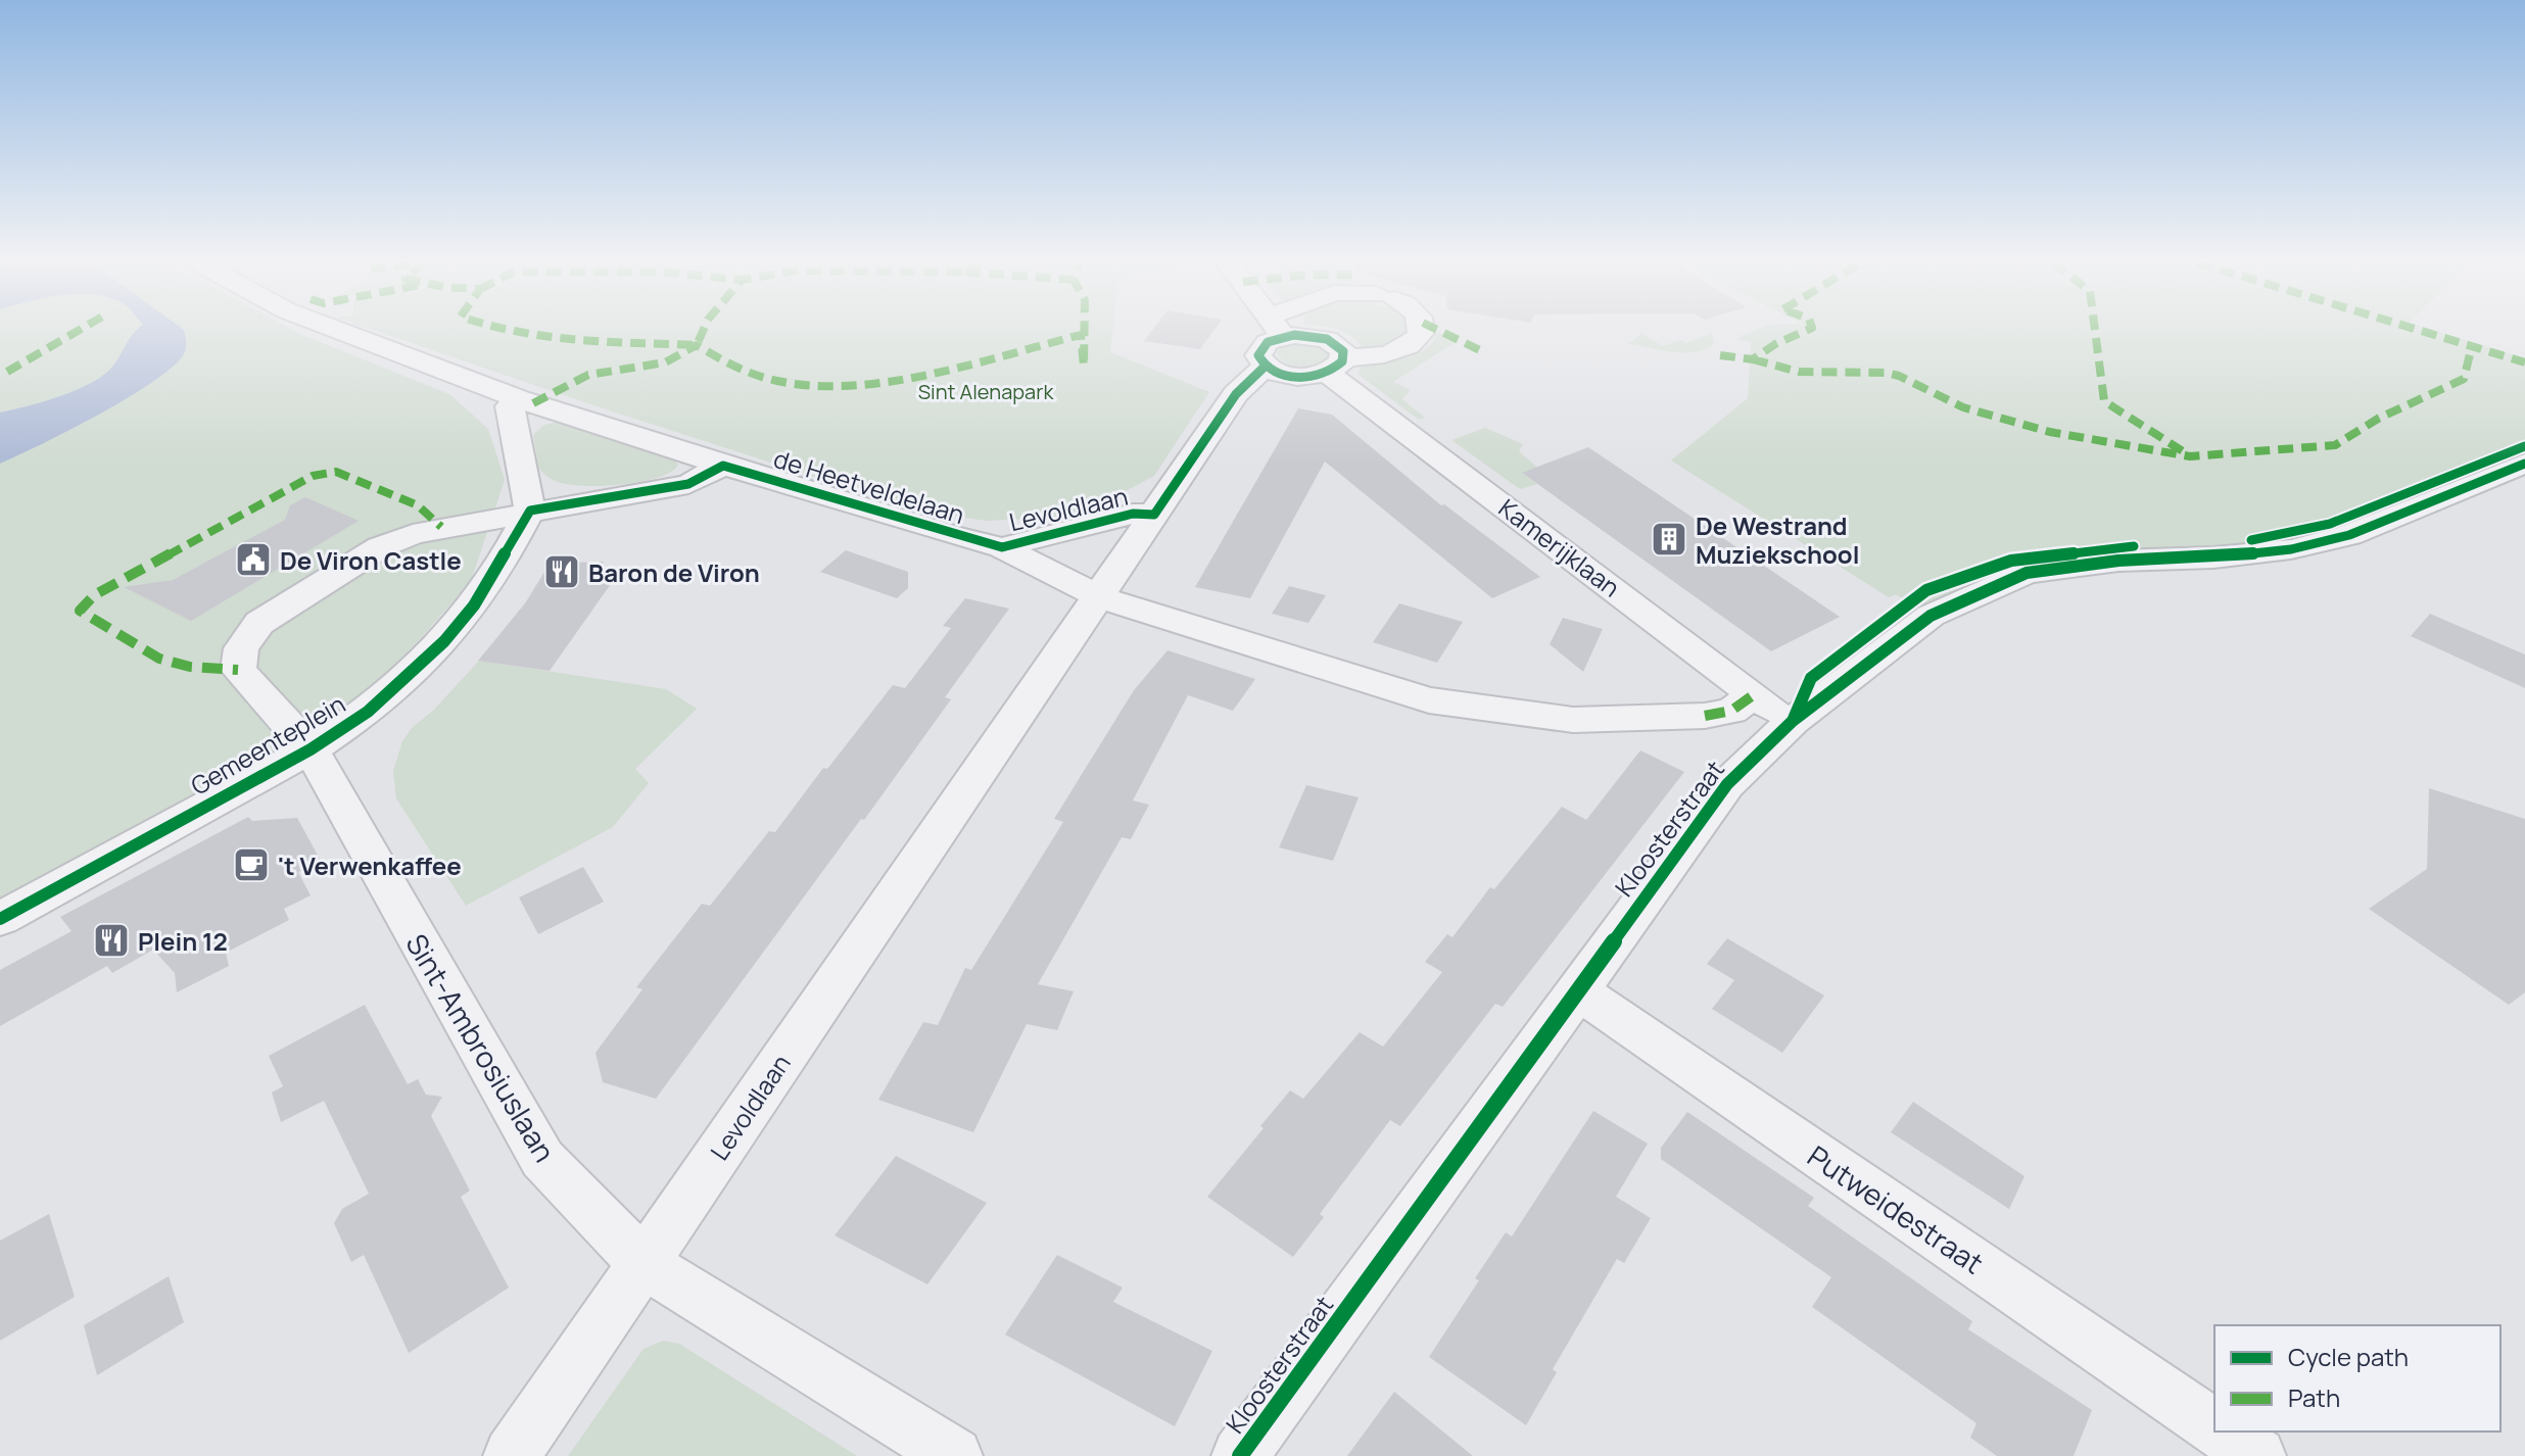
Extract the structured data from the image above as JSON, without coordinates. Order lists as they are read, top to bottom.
{
  "streets": {
    "street": [
      "de Heetveldelaan",
      "Levoldlaan",
      "Kamerijklaan",
      "Gemeenteplein",
      "Kloosterstraat",
      "Sint-Ambrosiuslaan",
      "Putweidestraat"
    ]
  },
  "crossings": [
    ["de Heetveldelaan", "Levoldlaan"],
    ["de Heetveldelaan", "Kamerijklaan"],
    ["de Heetveldelaan", "Gemeenteplein"],
    ["Levoldlaan", "Sint-Ambrosiuslaan"],
    ["Kamerijklaan", "Kloosterstraat"],
    ["Gemeenteplein", "Sint-Ambrosiuslaan"],
    ["Kloosterstraat", "Putweidestraat"]
  ],
  "parks": ["Sint Alenapark"],
  "places": {
    "building": ["De Westrand Muziekschool"],
    "public building": ["De Viron Castle"],
    "restaurant": ["Baron de Viron", "Plein 12"],
    "cafe": ["'t Verwenkaffee"]
  },
  "legend": ["Cycle path", "Path"]
}
